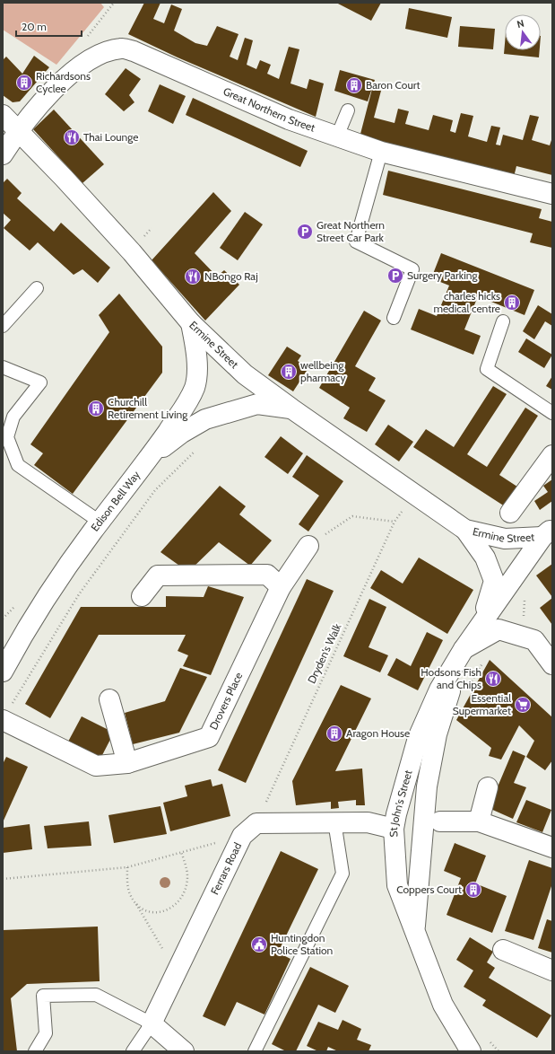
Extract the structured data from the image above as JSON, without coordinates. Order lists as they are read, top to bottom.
{
  "streets": {
    "main road": [
      "Great Northern Street",
      "Ermine Street",
      "Edison Bell Way",
      "Drovers Place",
      "St John's Street",
      "Ferrars Road"
    ],
    "path": ["Dryden's Walk"]
  },
  "crossings": [
    ["Great Northern Street", "Ermine Street"],
    ["Ermine Street", "Edison Bell Way"],
    ["Ermine Street", "Dryden's Walk"],
    ["Ermine Street", "St John's Street"],
    ["Dryden's Walk", "Ferrars Road"]
  ],
  "places": {
    "building": [
      "Richardsons Cyclee",
      "Baron Court",
      "charles hicks medical centre",
      "wellbeing pharmacy",
      "Churchill Retirement Living",
      "Aragon House",
      "Coppers Court"
    ],
    "restaurant": ["Thai Lounge", "NBongo Raj", "Hodsons Fish and Chips"],
    "parking": ["Great Northern Street Car Park", "Surgery Parking"],
    "supermarket": ["Essential Supermarket"],
    "public building": ["Huntingdon Police Station"]
  },
  "scale_bar": "20 m",
  "north": "top"
}
